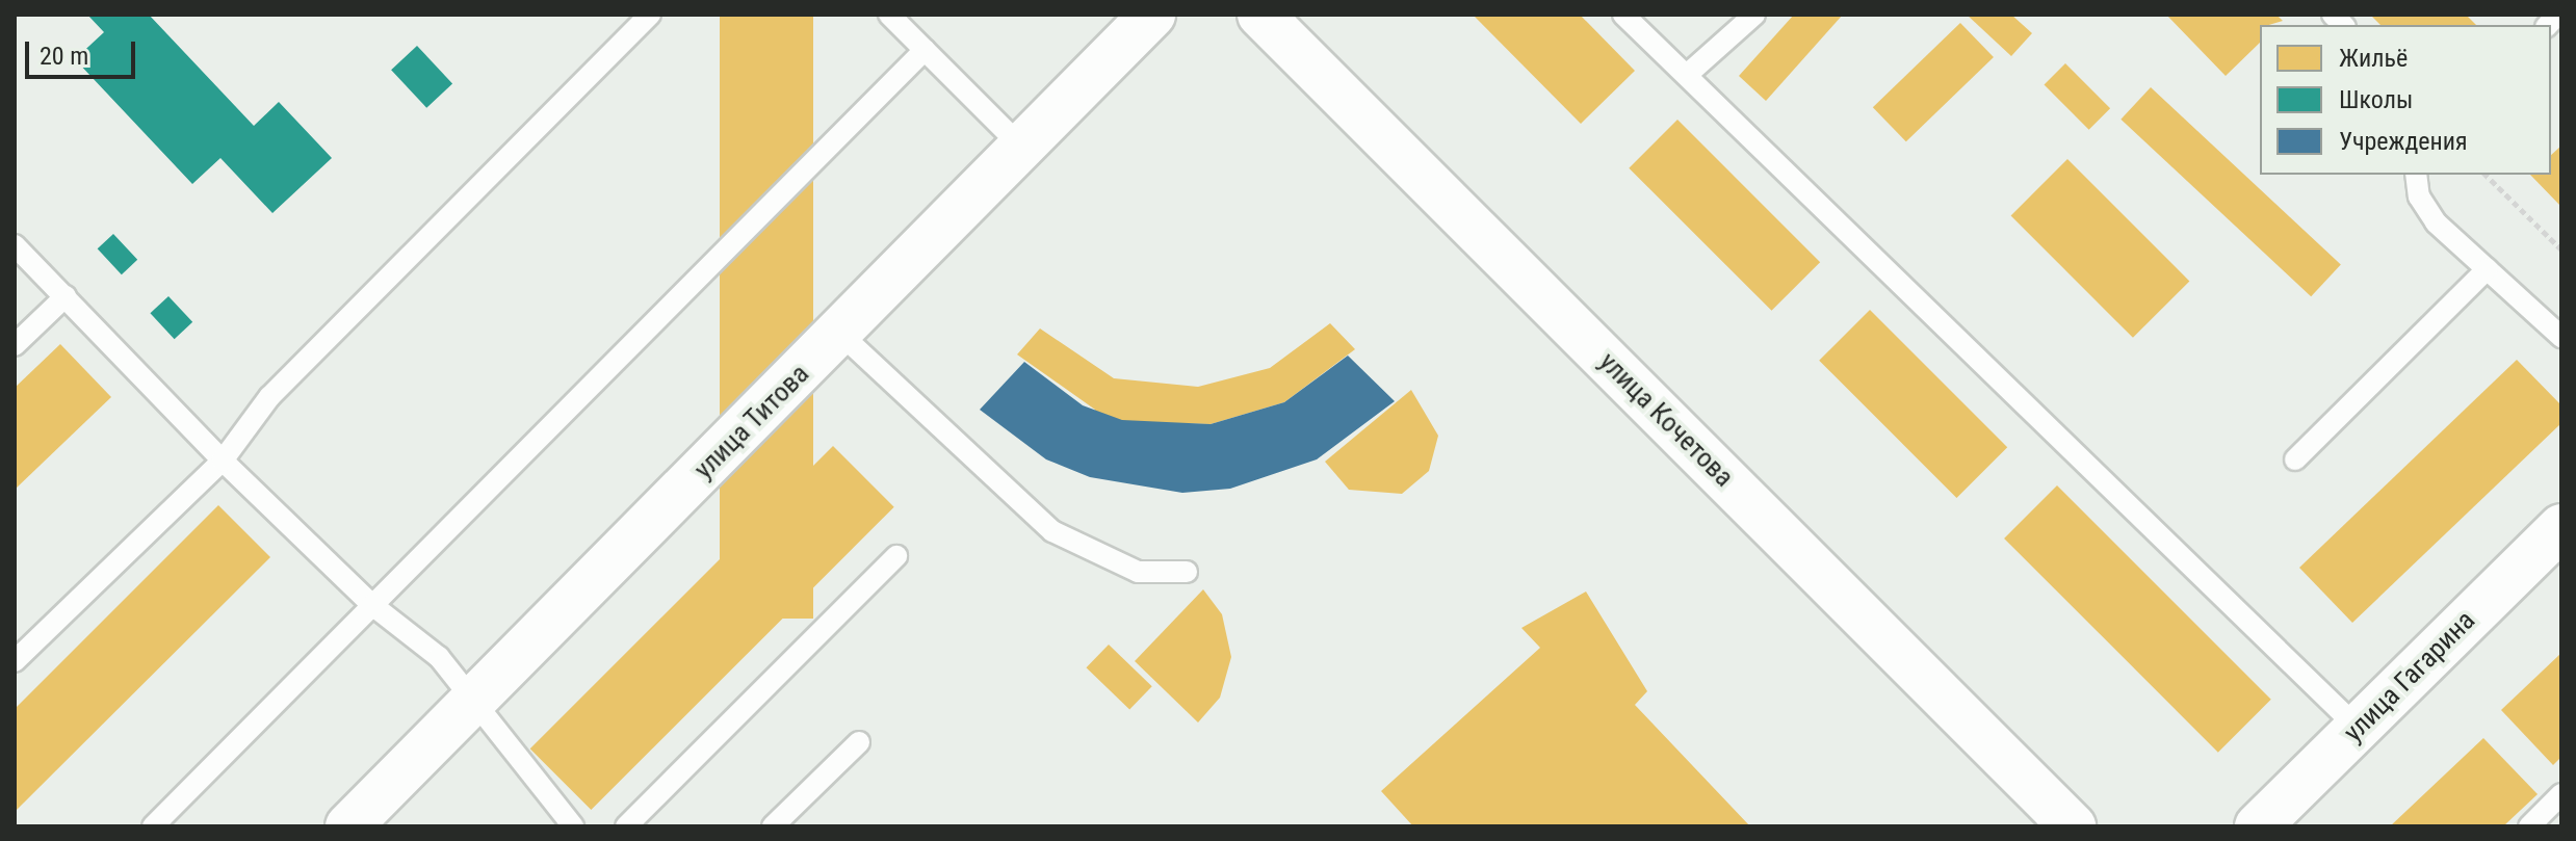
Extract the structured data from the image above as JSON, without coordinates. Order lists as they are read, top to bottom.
{
  "streets": {
    "main road": ["улица Кочетова", "улица Титова", "улица Гагарина"]
  },
  "legend": ["Жильё", "Школы", "Учреждения"],
  "scale_bar": "20 m"
}
